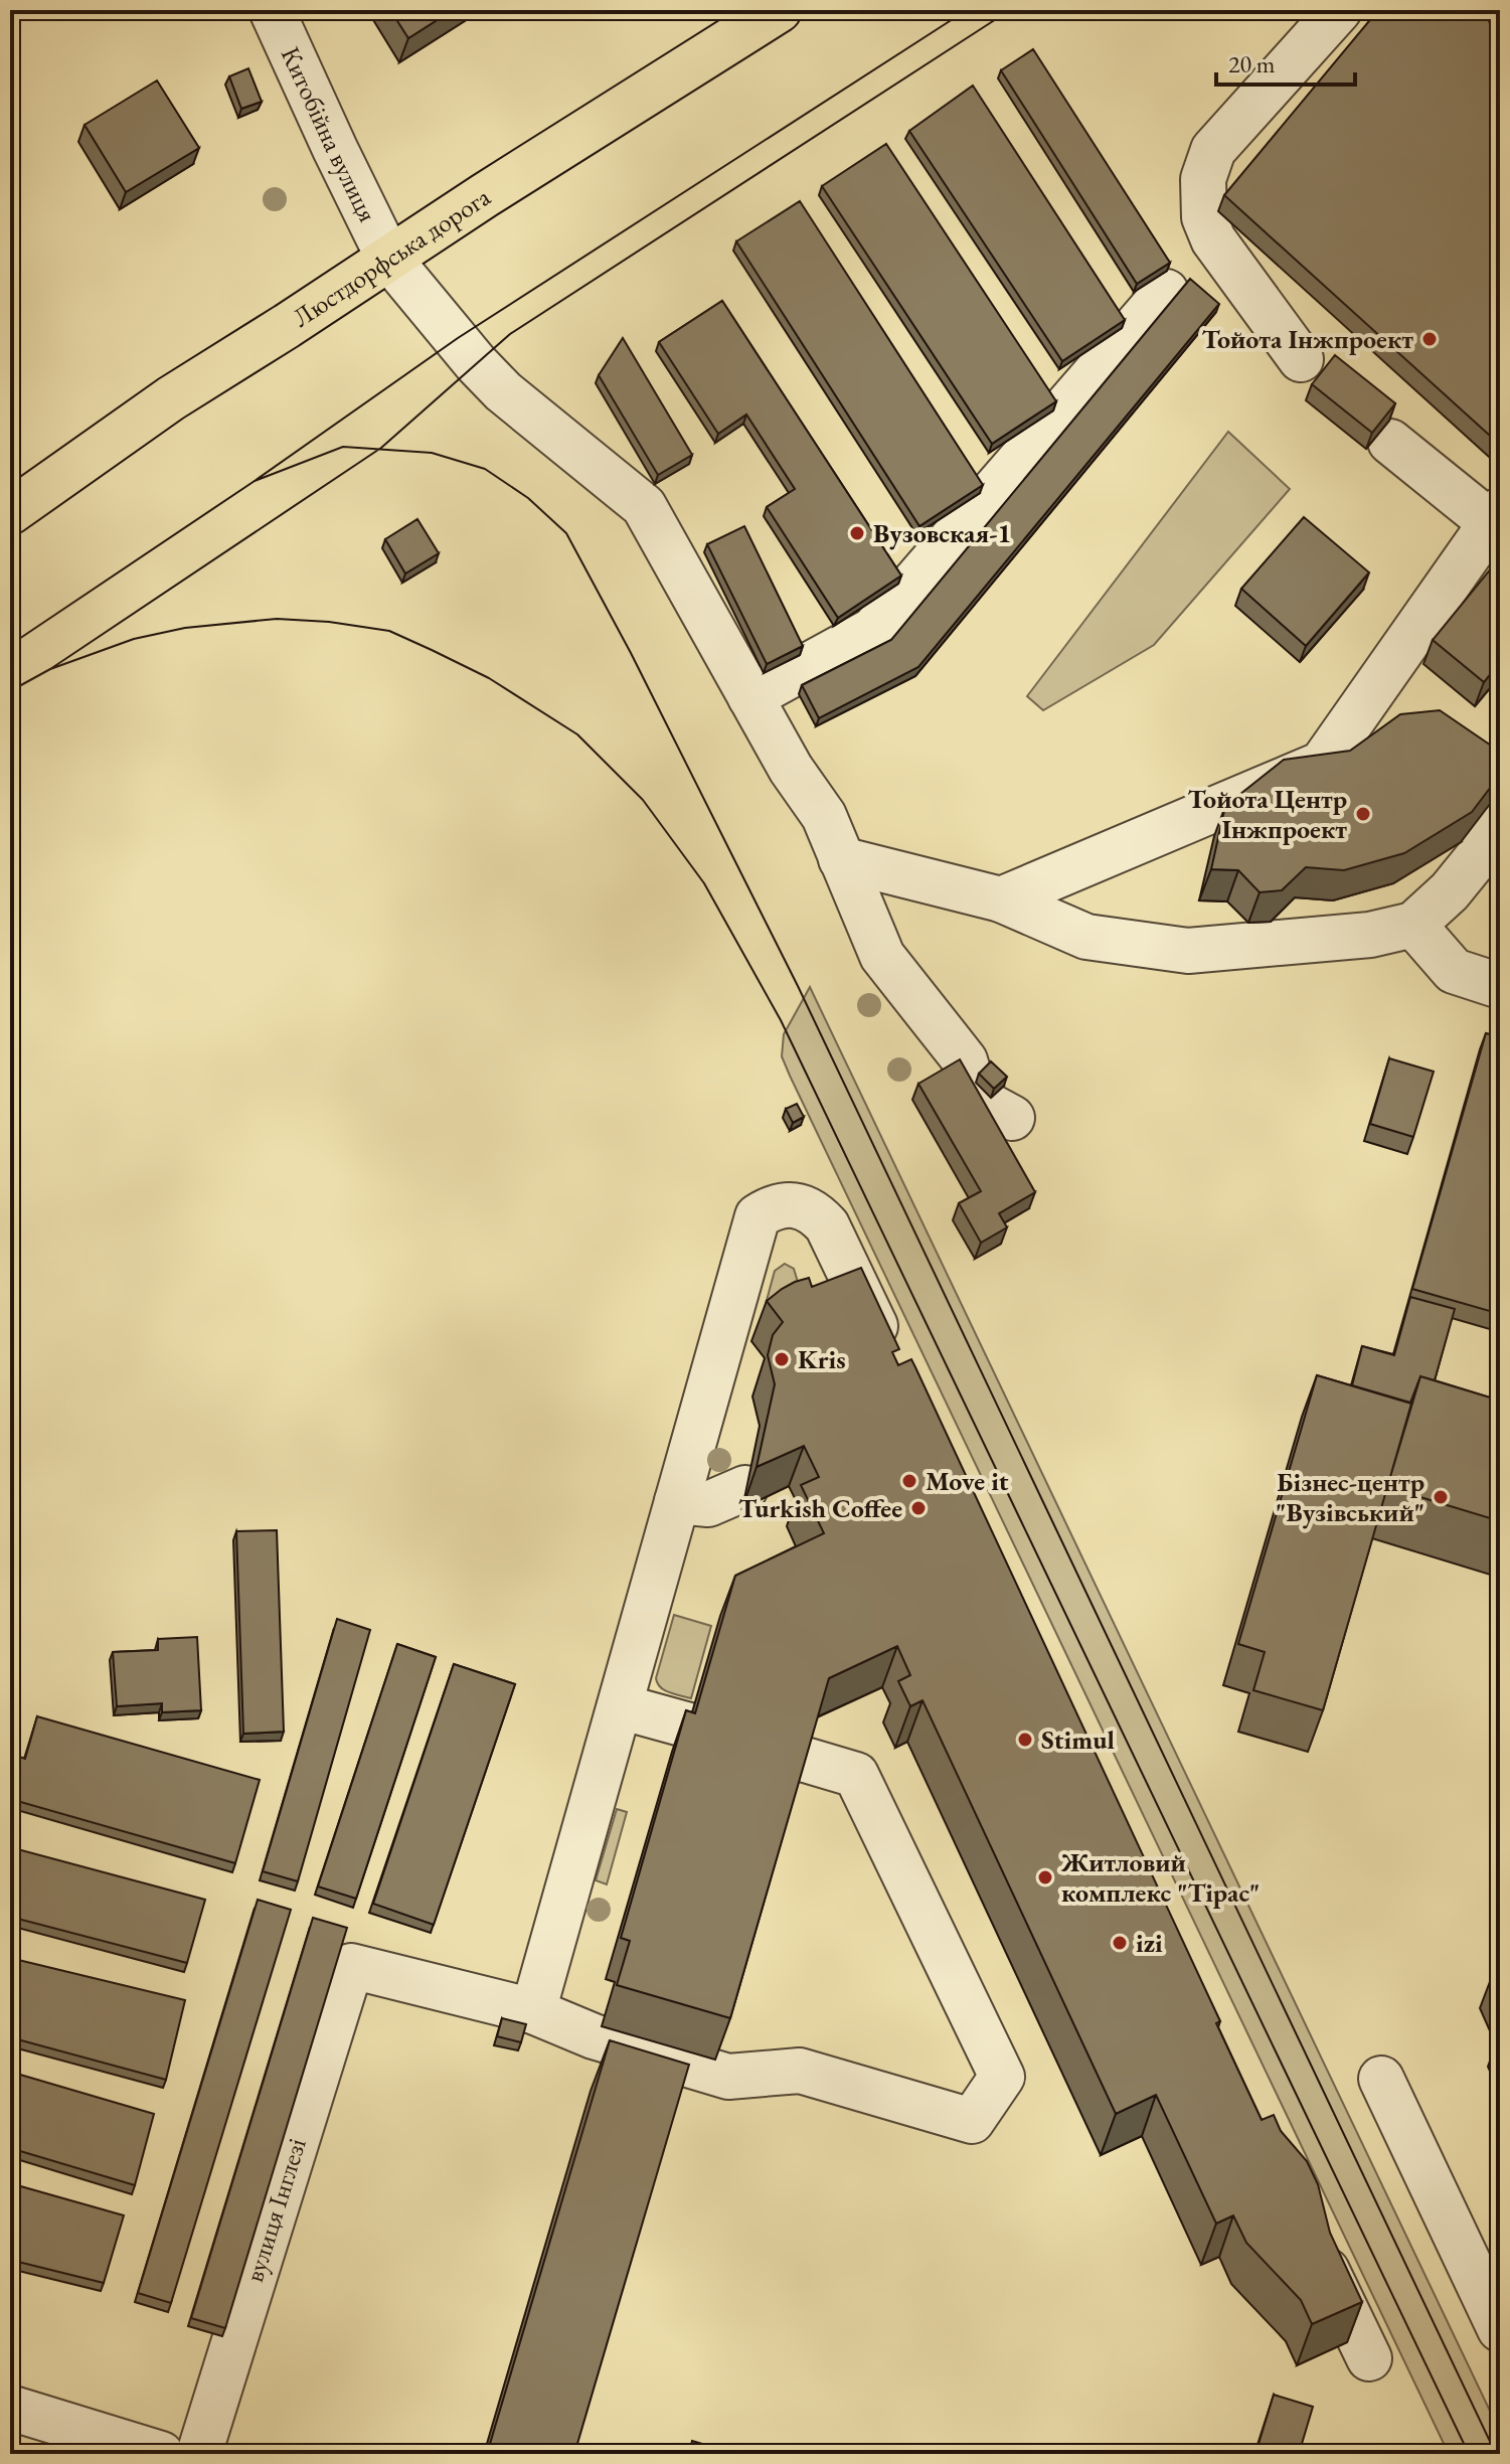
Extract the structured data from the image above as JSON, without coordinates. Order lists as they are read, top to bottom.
{
  "streets": {
    "main road": ["Люстдорфська дорога"],
    "street": ["Китобійна вулиця", "вулиця Інглезі"]
  },
  "crossings": [
    ["Китобійна вулиця", "Люстдорфська дорога"]
  ],
  "places": [
    "Тойота Інжпроект",
    "Вузовская-1",
    "Тойота Центр Інжпроект",
    "Kris",
    "Move it",
    "Бізнес-центр \"Вузівський\"",
    "Turkish Coffee",
    "Stimul",
    "Житловий комплекс \"Тірас\"",
    "izi"
  ],
  "scale_bar": "20 m"
}
